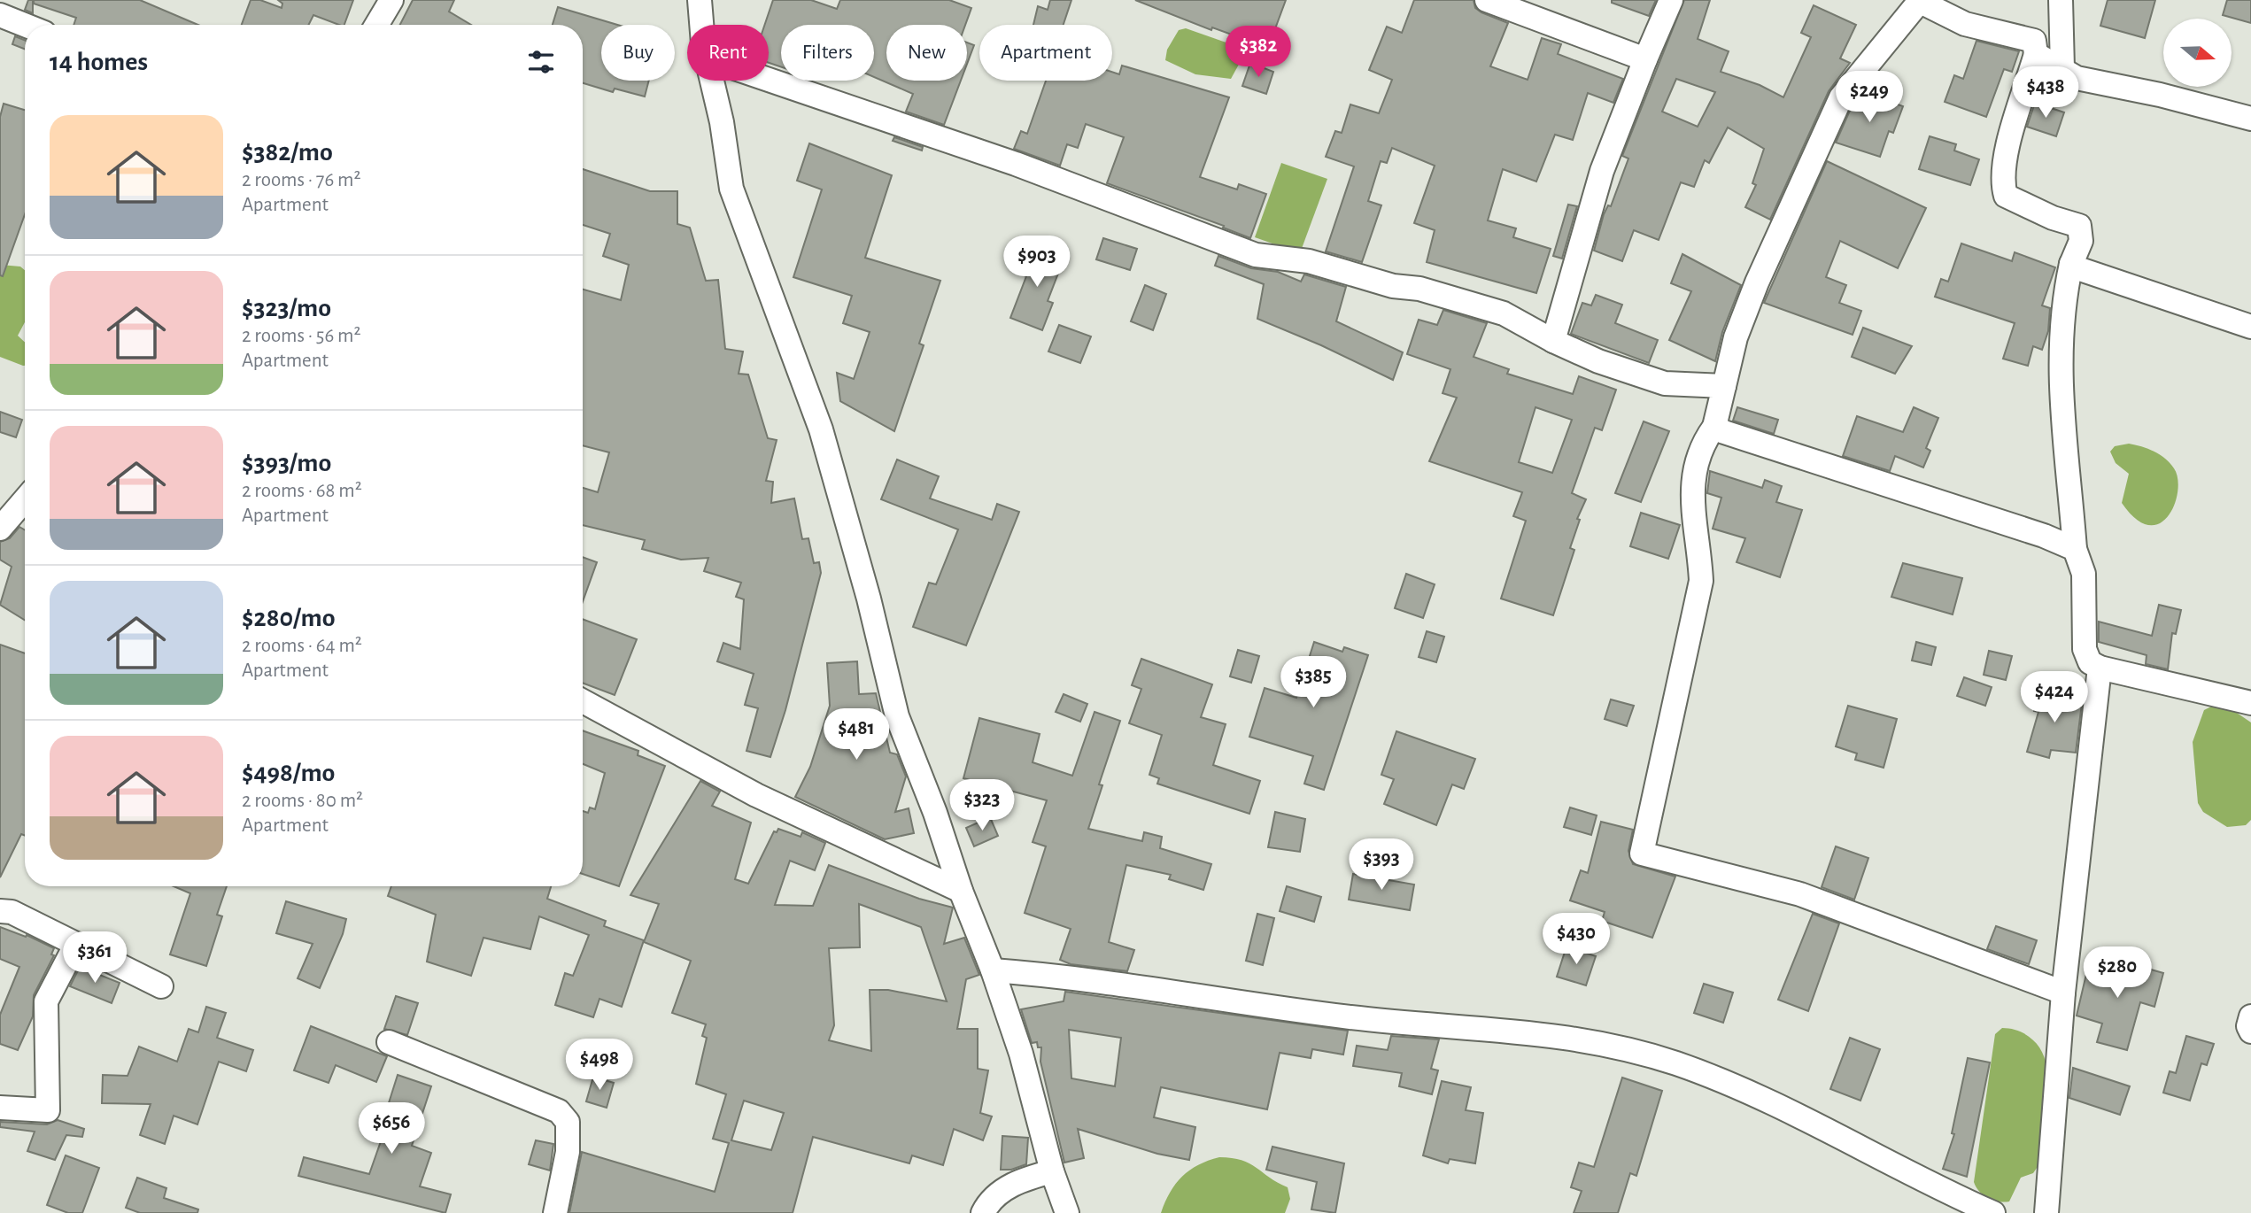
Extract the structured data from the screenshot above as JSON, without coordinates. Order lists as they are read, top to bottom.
{
  "north": "right",
  "page": {
    "chip": [
      "Buy",
      "Rent",
      "Filters",
      "New",
      "Apartment"
    ],
    "heading": "14 homes",
    "price": [
      "$382",
      "$438",
      "$249",
      "$903",
      "$385",
      "$424",
      "$481",
      "$323",
      "$393",
      "$430",
      "$361",
      "$280",
      "$498",
      "$656"
    ],
    "list": [
      {
        "name": "$382/mo",
        "note": "2 rooms · 76 m² · Apartment"
      },
      {
        "name": "$323/mo",
        "note": "2 rooms · 56 m² · Apartment"
      },
      {
        "name": "$393/mo",
        "note": "2 rooms · 68 m² · Apartment"
      },
      {
        "name": "$280/mo",
        "note": "2 rooms · 64 m² · Apartment"
      },
      {
        "name": "$498/mo",
        "note": "2 rooms · 80 m² · Apartment"
      }
    ]
  }
}
